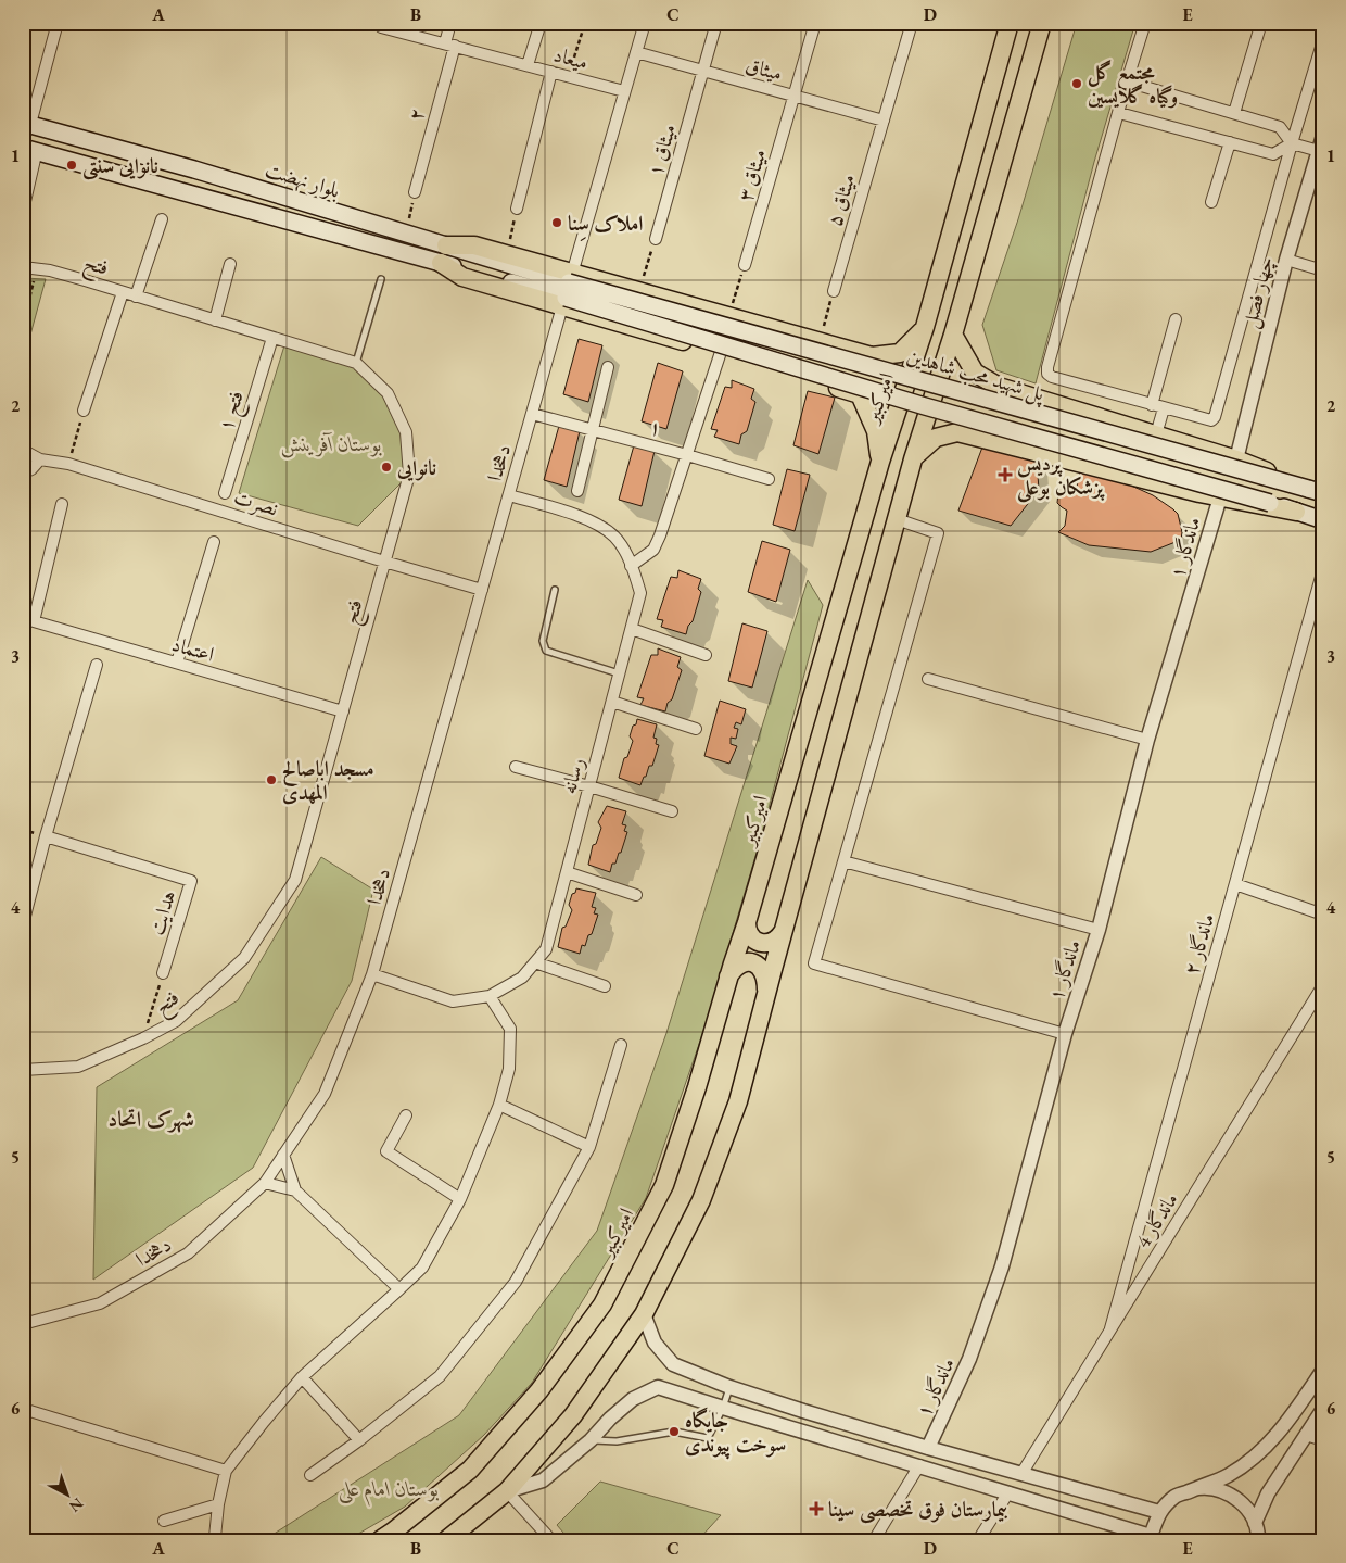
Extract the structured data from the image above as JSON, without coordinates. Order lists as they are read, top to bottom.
{
  "streets": {
    "main road": ["بلوار نهضت", "پل شهید محب شاهدین", "امیرکبیر"],
    "street": [
      "میعاد",
      "میثاق",
      "۲",
      "میثاق ۱",
      "میثاق ۳",
      "میثاق ۵",
      "فتح",
      "چهار فصل",
      "فتح ۱",
      "۱",
      "دهخدا",
      "نصرت",
      "ماندگار ۱",
      "اعتماد",
      "رسانه",
      "هدایت",
      "ماندگار ۲",
      "ماندگار 4"
    ]
  },
  "crossings": [
    ["میعاد", "۲"],
    ["میعاد", "دهخدا"],
    ["میثاق", "میثاق ۱"],
    ["میثاق", "میثاق ۳"],
    ["میثاق", "میثاق ۵"],
    ["میثاق", "دهخدا"],
    ["بلوار نهضت", "پل شهید محب شاهدین"],
    ["بلوار نهضت", "دهخدا"],
    ["فتح", "فتح ۱"],
    ["فتح", "نصرت"],
    ["فتح", "اعتماد"],
    ["پل شهید محب شاهدین", "دهخدا"],
    ["۱", "دهخدا"],
    ["دهخدا", "نصرت"],
    ["دهخدا", "رسانه"],
    ["ماندگار ۲", "ماندگار 4"]
  ],
  "districts": ["شهرک اتحاد"],
  "parks": ["بوستان آفرینش", "بوستان امام علی"],
  "places": {
    "other": [
      "مجتمع گل وگیاه گلایسین",
      "نانوایی سنتی",
      "املاک سِنا",
      "نانوایی",
      "مسجد اباصالح المهدی",
      "جایگاه سوخت پیوندی"
    ],
    "health": ["پردیس پزشکان بوعلی", "بیمارستان فوق تخصصی سینا"]
  },
  "north": "bottom right",
  "grid": {
    "columns": [
      "A",
      "B",
      "C",
      "D",
      "E"
    ],
    "rows": [
      "1",
      "2",
      "3",
      "4",
      "5",
      "6"
    ]
  }
}
